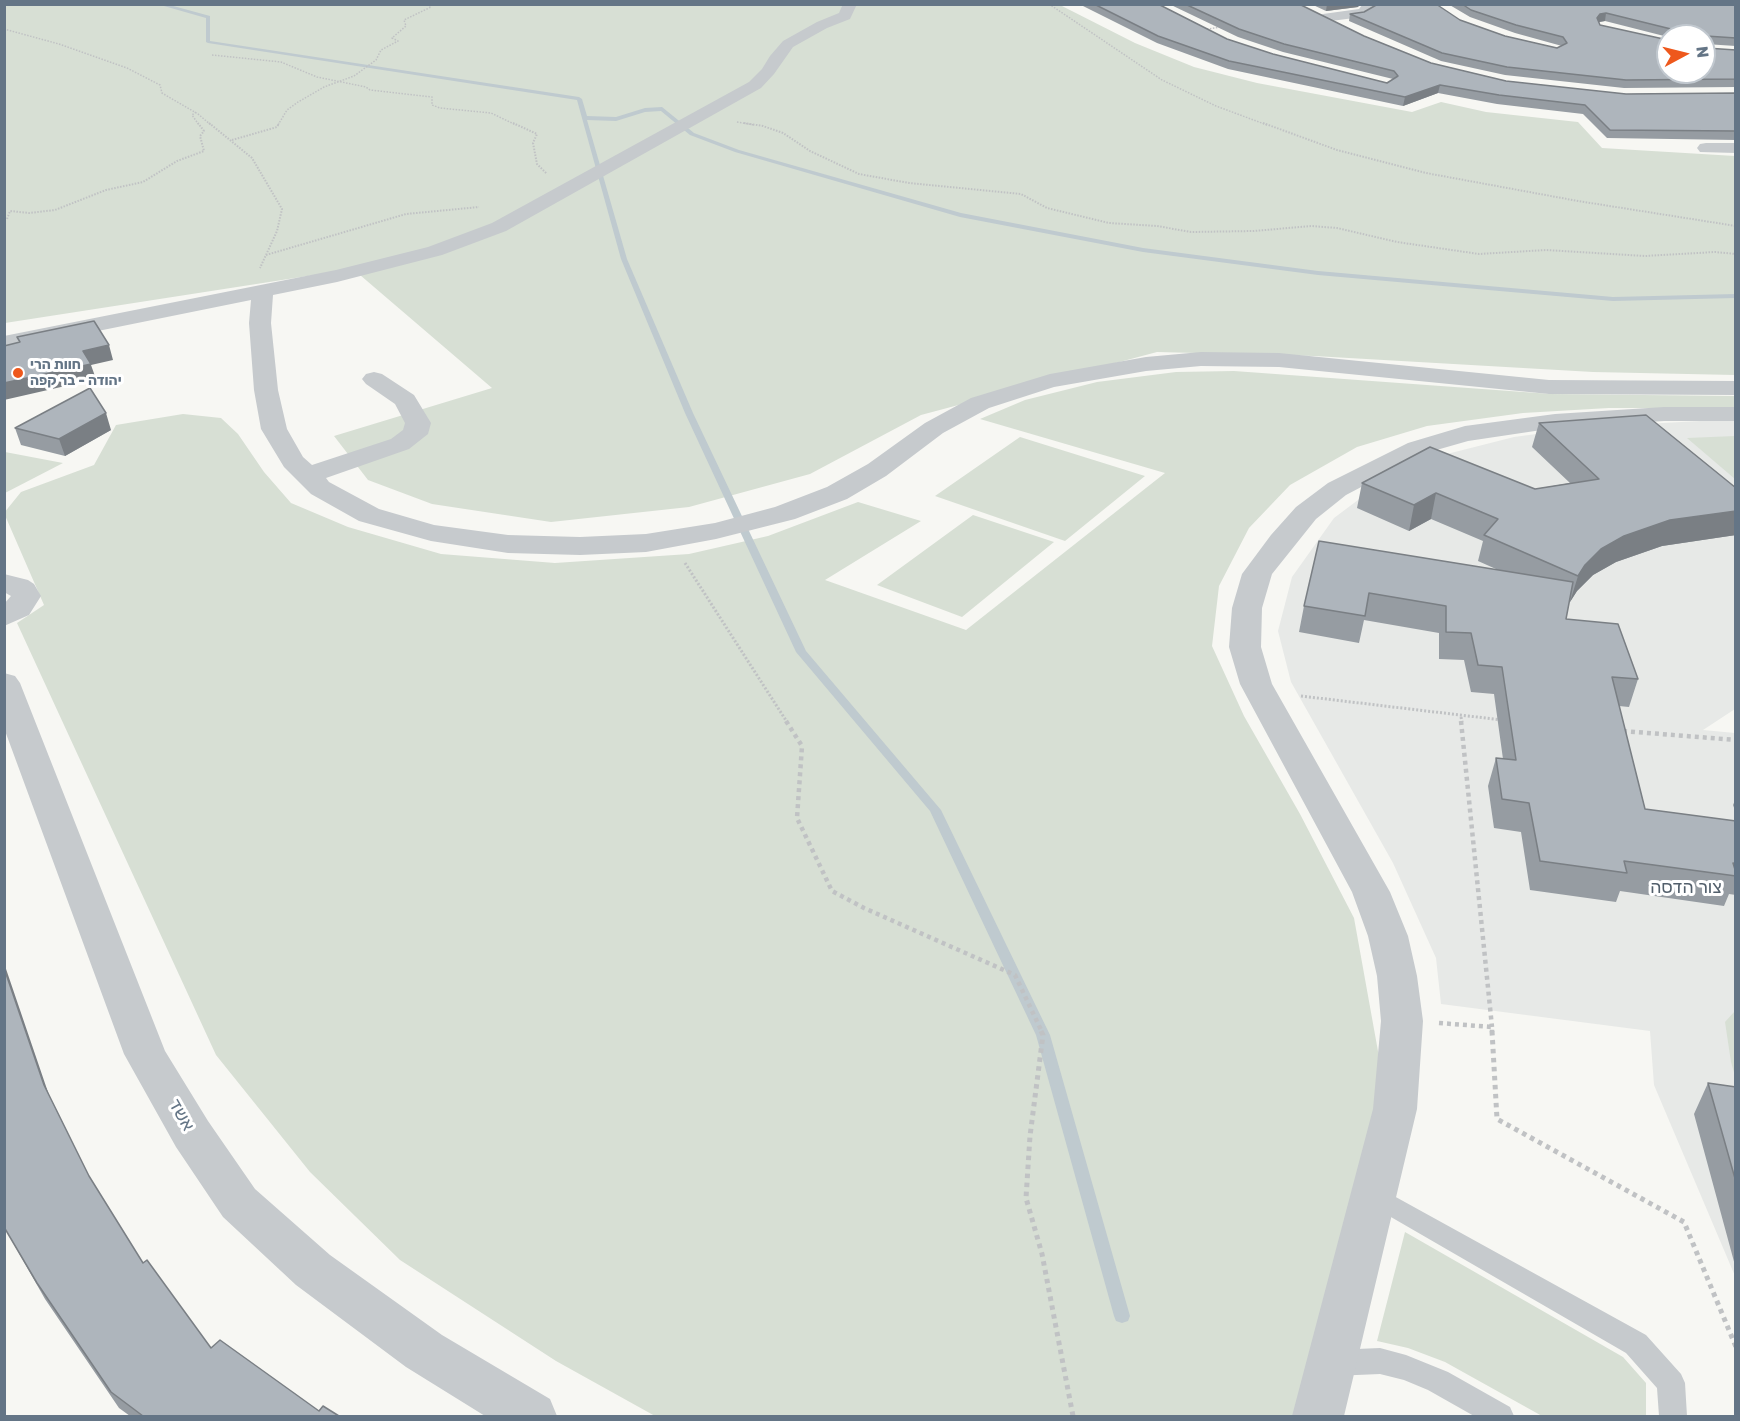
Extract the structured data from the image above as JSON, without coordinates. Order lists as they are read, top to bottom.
{
  "streets": {
    "street": ["אשד"]
  },
  "districts": ["צור הדסה"],
  "places": ["חוות הרי יהודה - בר קפה"],
  "north": "right"
}
